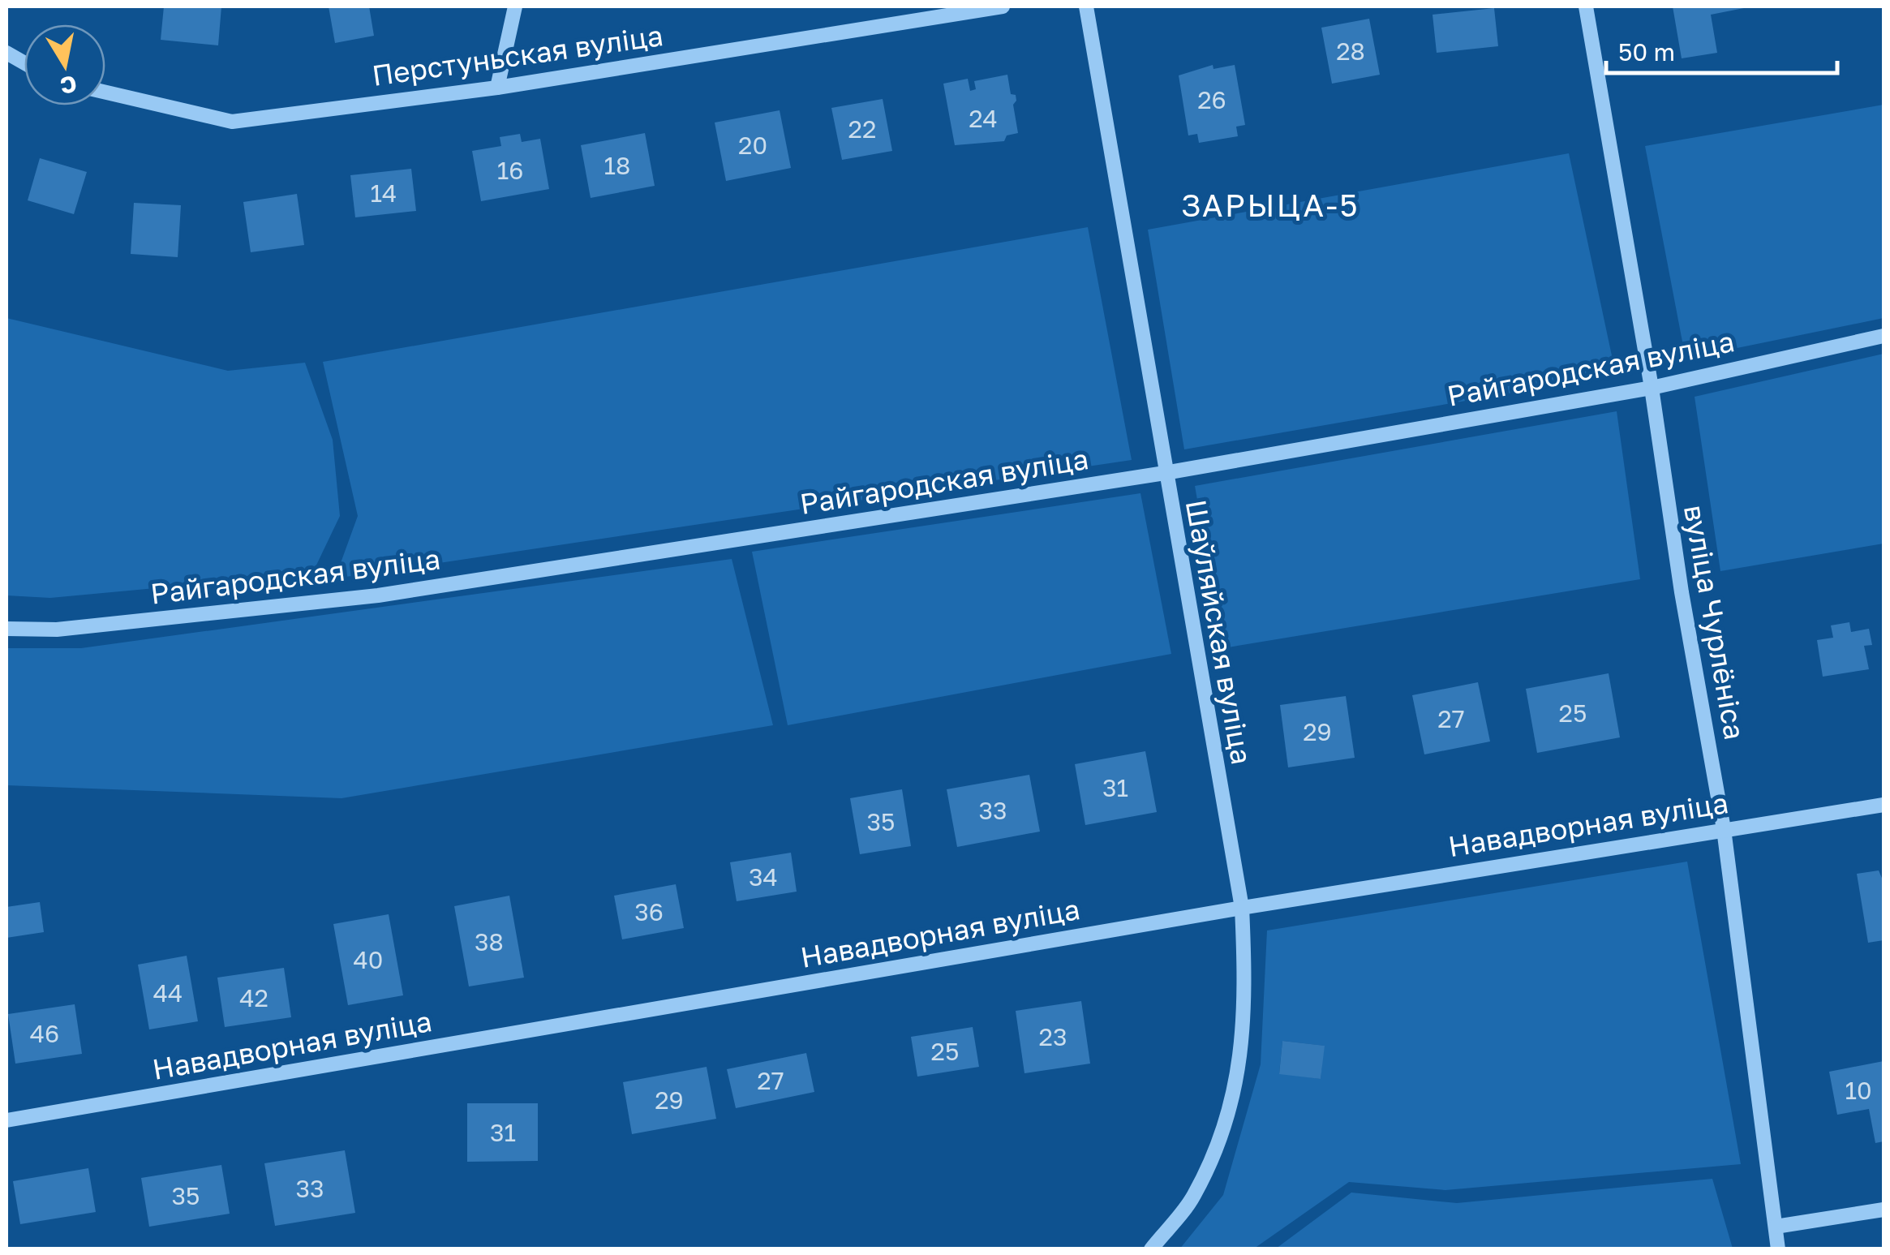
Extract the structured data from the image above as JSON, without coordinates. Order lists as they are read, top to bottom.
{
  "streets": {
    "street": [
      "Перстуньская вуліца",
      "Райгародская вуліца",
      "вуліца Чурлёніса",
      "Шаўляйская вуліца",
      "Навадворная вуліца"
    ]
  },
  "crossings": [
    ["Райгародская вуліца", "вуліца Чурлёніса"],
    ["Райгародская вуліца", "Шаўляйская вуліца"],
    ["вуліца Чурлёніса", "Навадворная вуліца"],
    ["Шаўляйская вуліца", "Навадворная вуліца"]
  ],
  "districts": ["ЗАРЫЦА-5"],
  "house_numbers": [
    "28",
    "26",
    "24",
    "22",
    "20",
    "18",
    "16",
    "14",
    "25",
    "27",
    "29",
    "31",
    "33",
    "35",
    "34",
    "36",
    "38",
    "40",
    "44",
    "42",
    "46",
    "23",
    "25",
    "27",
    "10",
    "29",
    "31",
    "33",
    "35"
  ],
  "scale_bar": "50 m",
  "north": "bottom"
}
